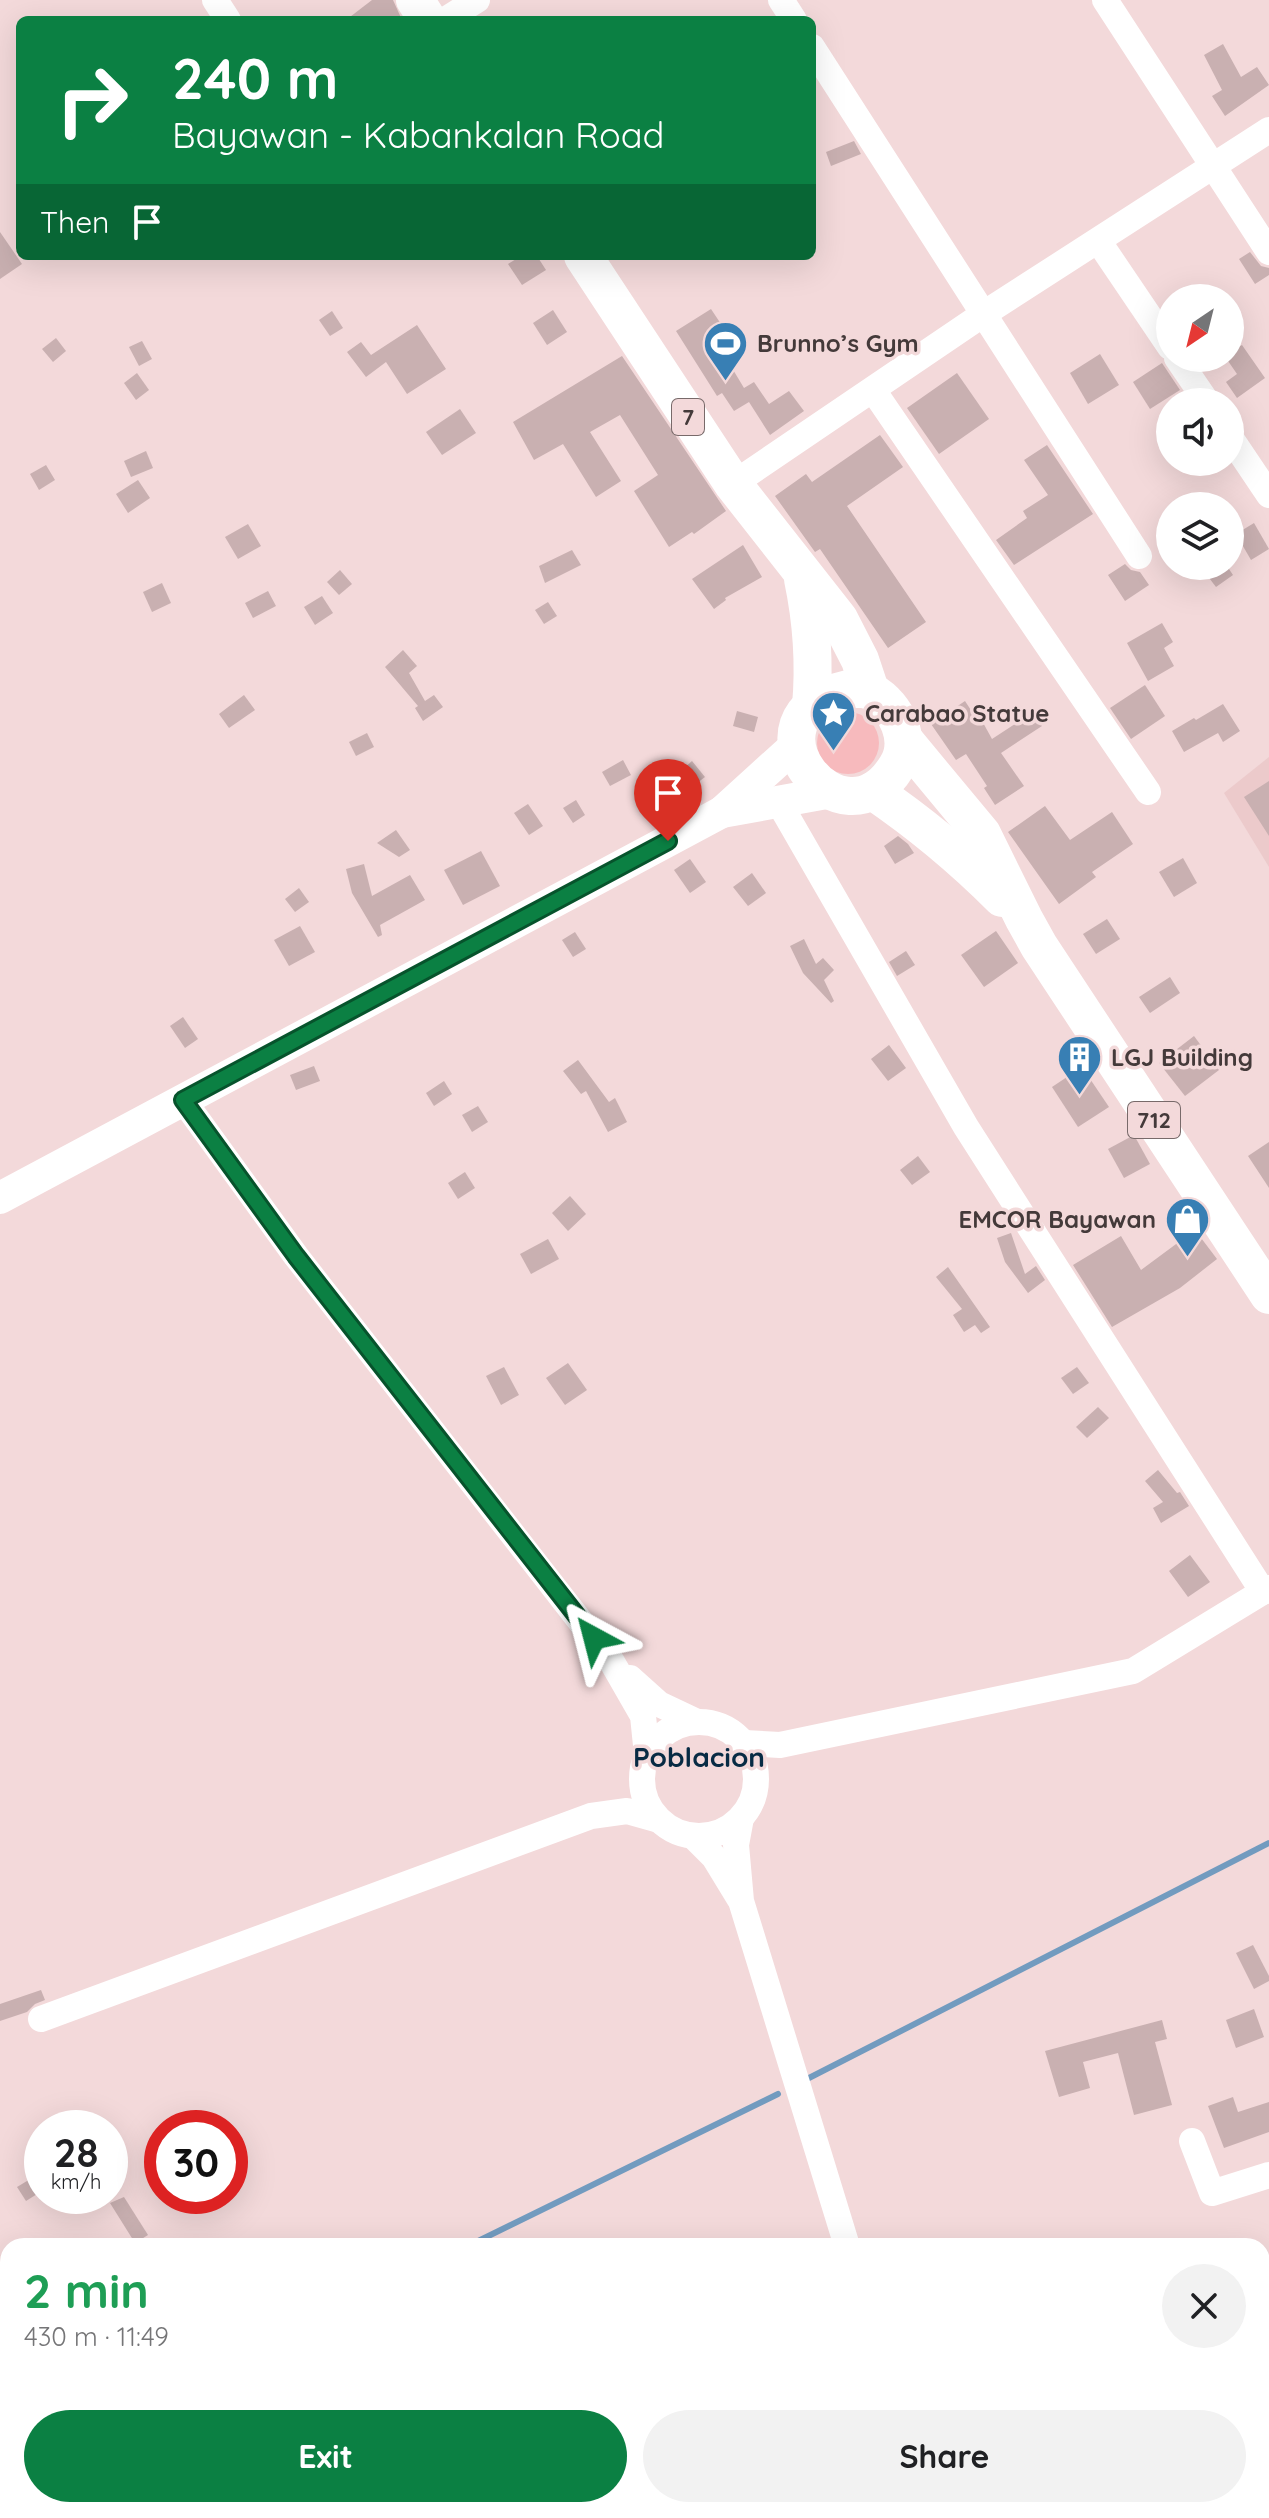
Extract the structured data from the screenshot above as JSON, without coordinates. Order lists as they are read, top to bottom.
{
  "streets": {
    "highway": ["7", "712"]
  },
  "crossings": [
    ["7", "712"]
  ],
  "districts": ["Poblacion"],
  "places": {
    "sports": ["Brunno’s Gym"],
    "place": ["Carabao Statue"],
    "building": ["LGJ Building"],
    "shop": ["EMCOR Bayawan"]
  },
  "north": "bottom left",
  "page": {
    "turn": ["240 m", "Bayawan - Kabankalan Road"],
    "then": "Then",
    "speed": "28 km/h",
    "limit": "30",
    "heading": ["2 min", "430 m · 11:49"],
    "buttons": ["Exit", "Share"]
  }
}
